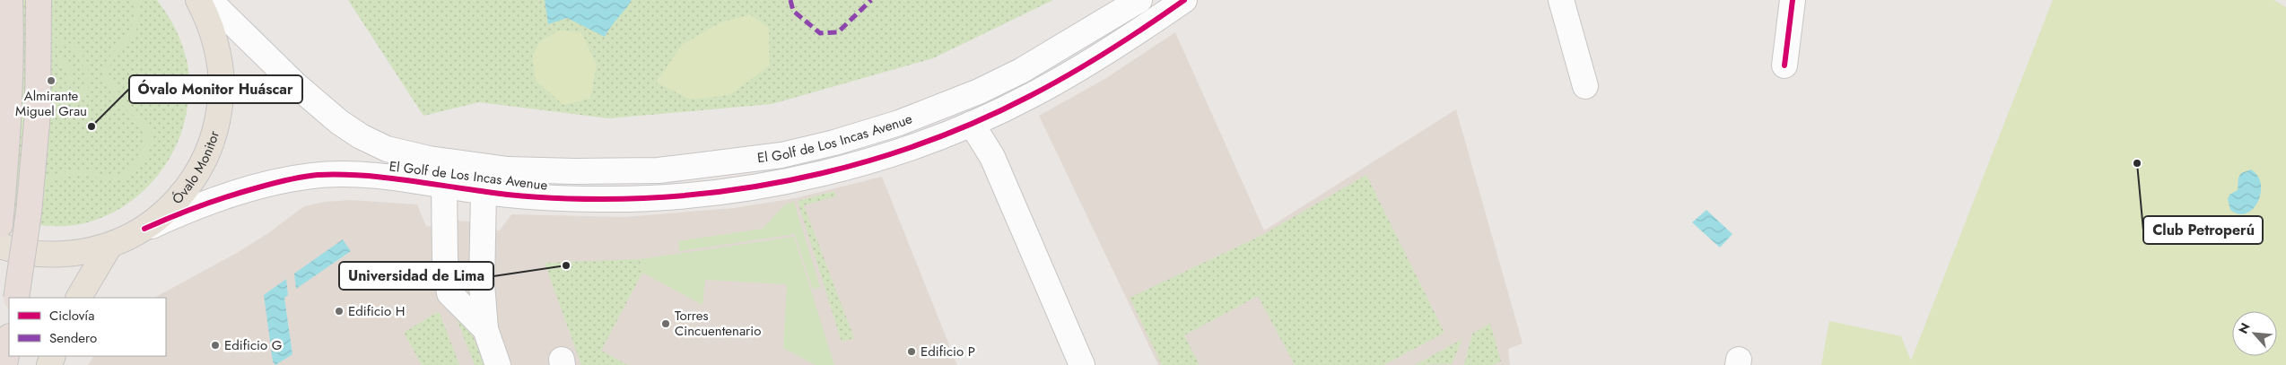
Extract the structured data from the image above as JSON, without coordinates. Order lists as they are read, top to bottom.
{
  "streets": {
    "main road": ["Óvalo Monitor"],
    "street": ["El Golf de Los Incas Avenue"]
  },
  "crossings": [
    ["El Golf de Los Incas Avenue", "Óvalo Monitor"]
  ],
  "places": [
    "Almirante Miguel Grau",
    "Óvalo Monitor Huáscar",
    "Club Petroperú",
    "Universidad de Lima",
    "Edificio H",
    "Torres Cincuentenario",
    "Edificio G",
    "Edificio P"
  ],
  "legend": ["Ciclovía", "Sendero"],
  "north": "top left"
}
